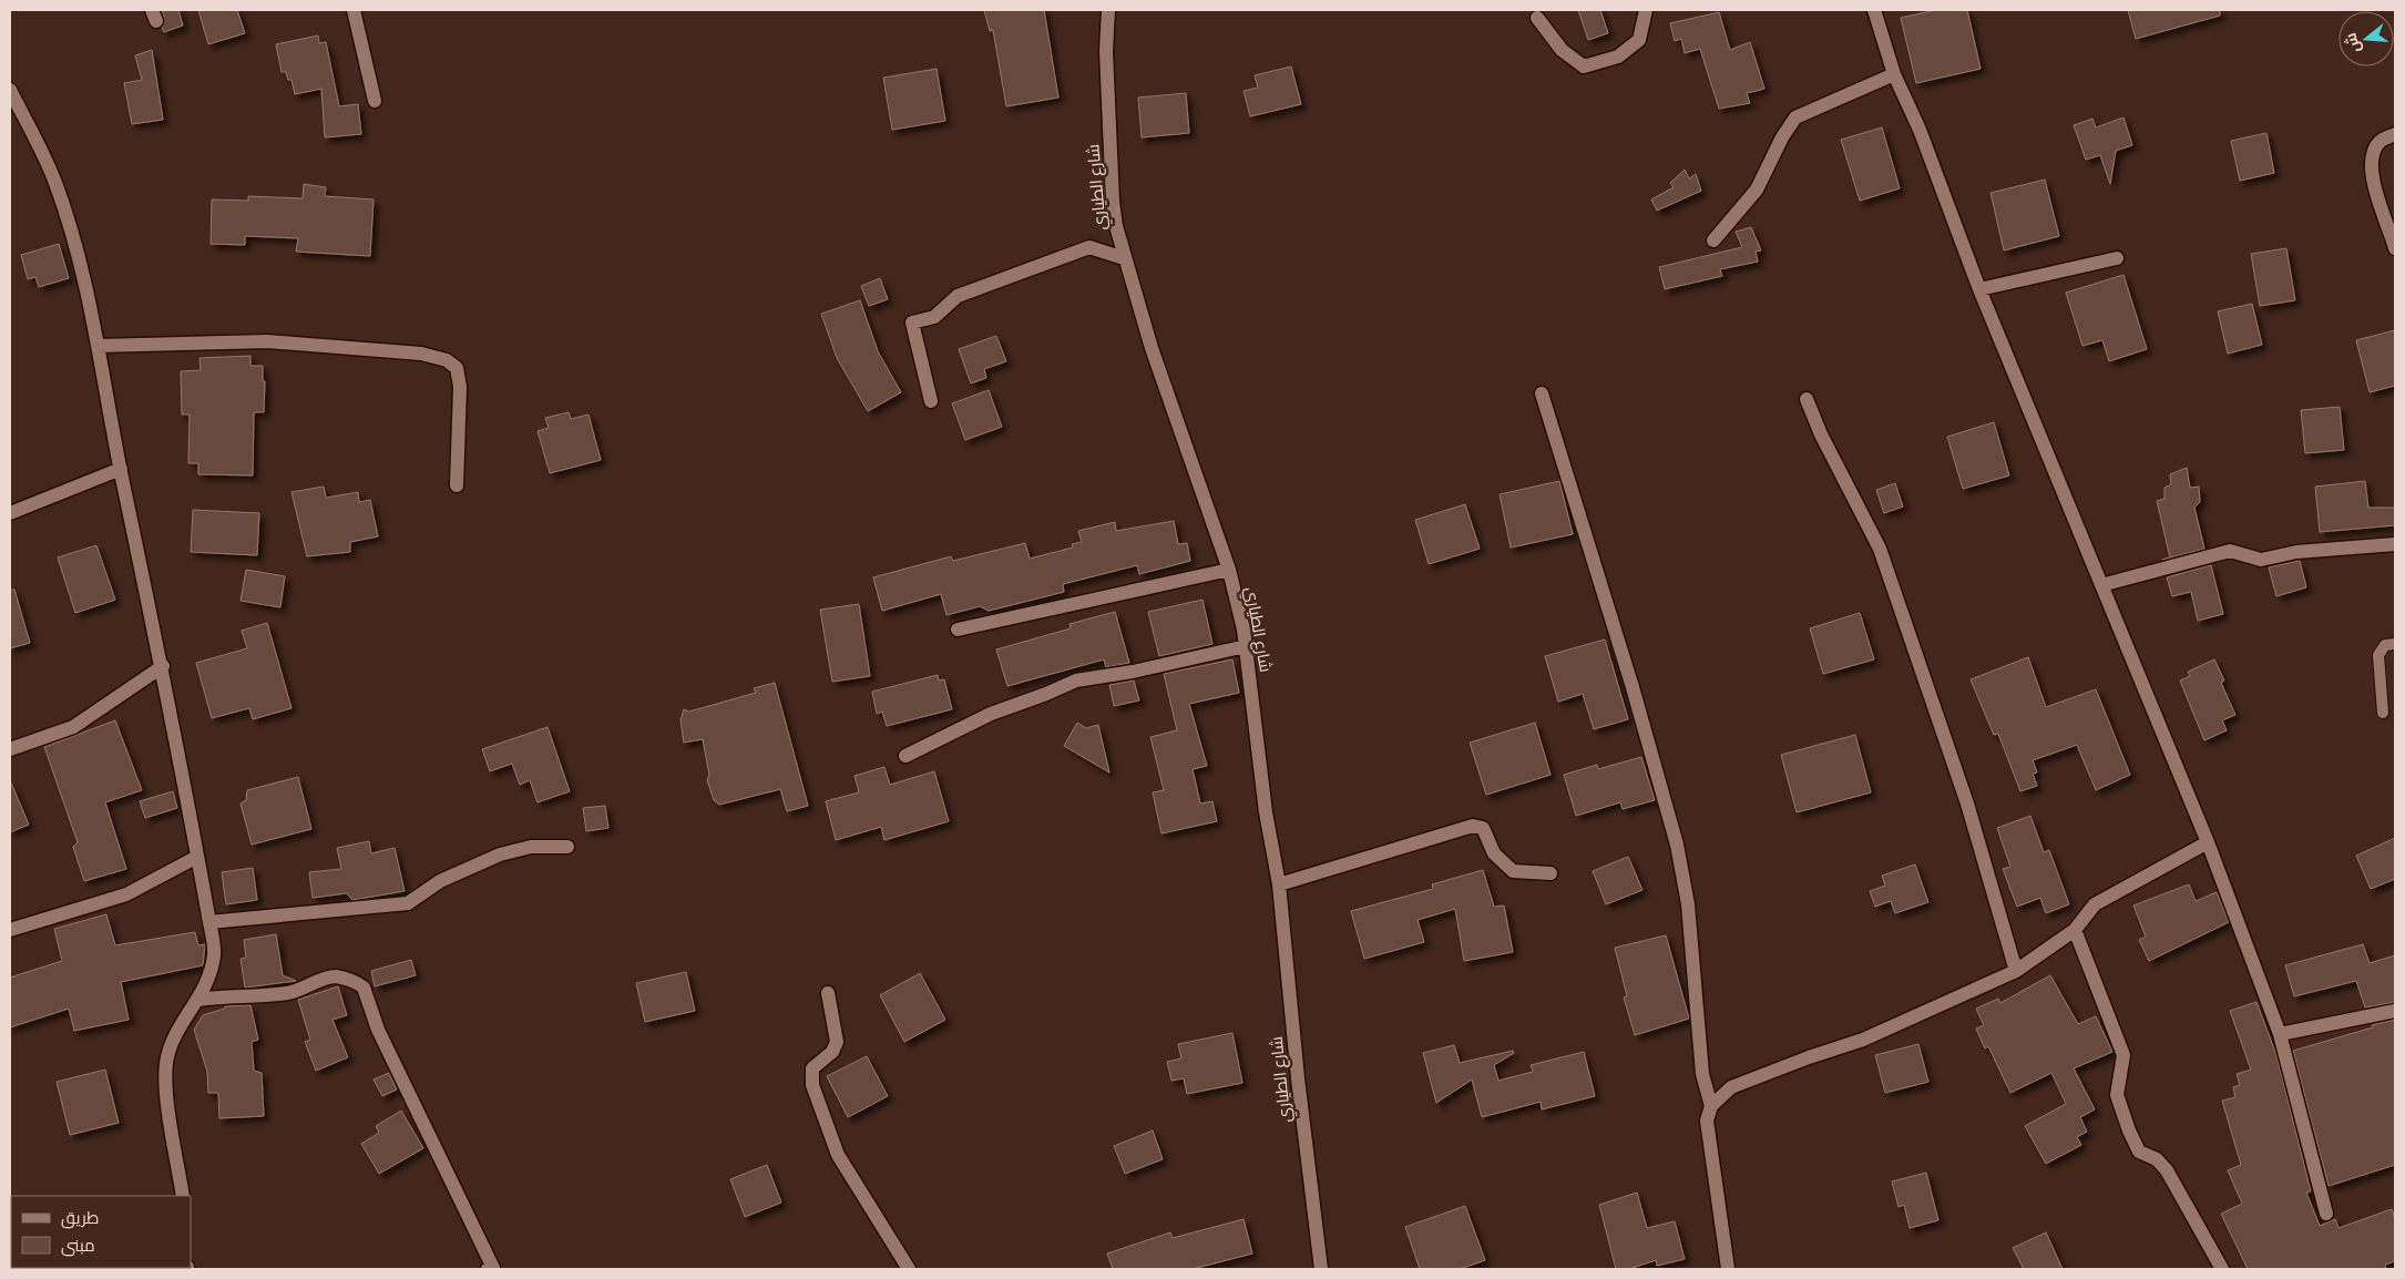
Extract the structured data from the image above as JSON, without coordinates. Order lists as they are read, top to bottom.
{
  "streets": {
    "street": ["شارع الطياري"]
  },
  "legend": ["طريق", "مبنى"],
  "north": "left"
}
